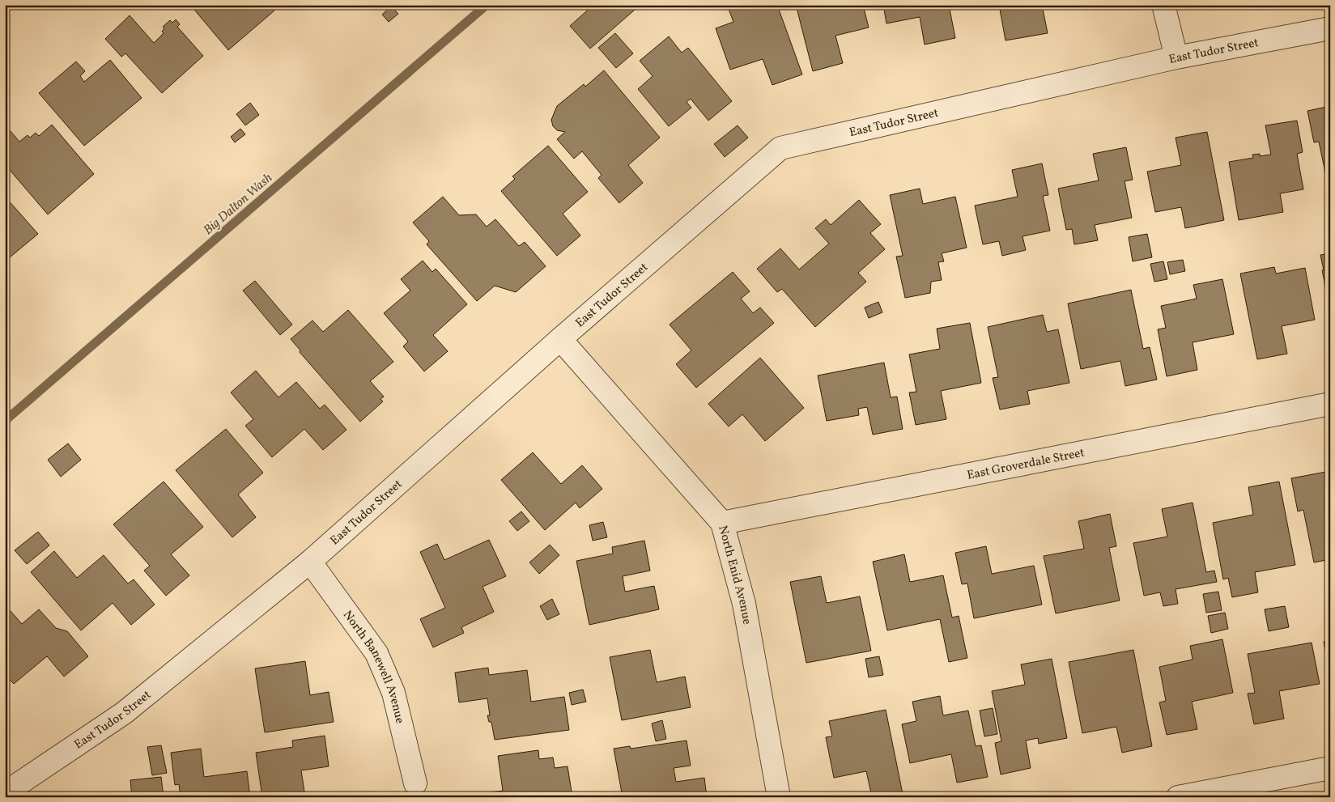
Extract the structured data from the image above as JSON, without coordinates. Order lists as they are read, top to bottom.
{
  "streets": {
    "street": [
      "East Tudor Street",
      "East Groverdale Street",
      "North Enid Avenue",
      "North Banewell Avenue"
    ]
  },
  "crossings": [
    ["East Tudor Street", "North Enid Avenue"],
    ["East Tudor Street", "North Banewell Avenue"],
    ["East Groverdale Street", "North Enid Avenue"]
  ],
  "water": ["Big Dalton Wash"]
}
